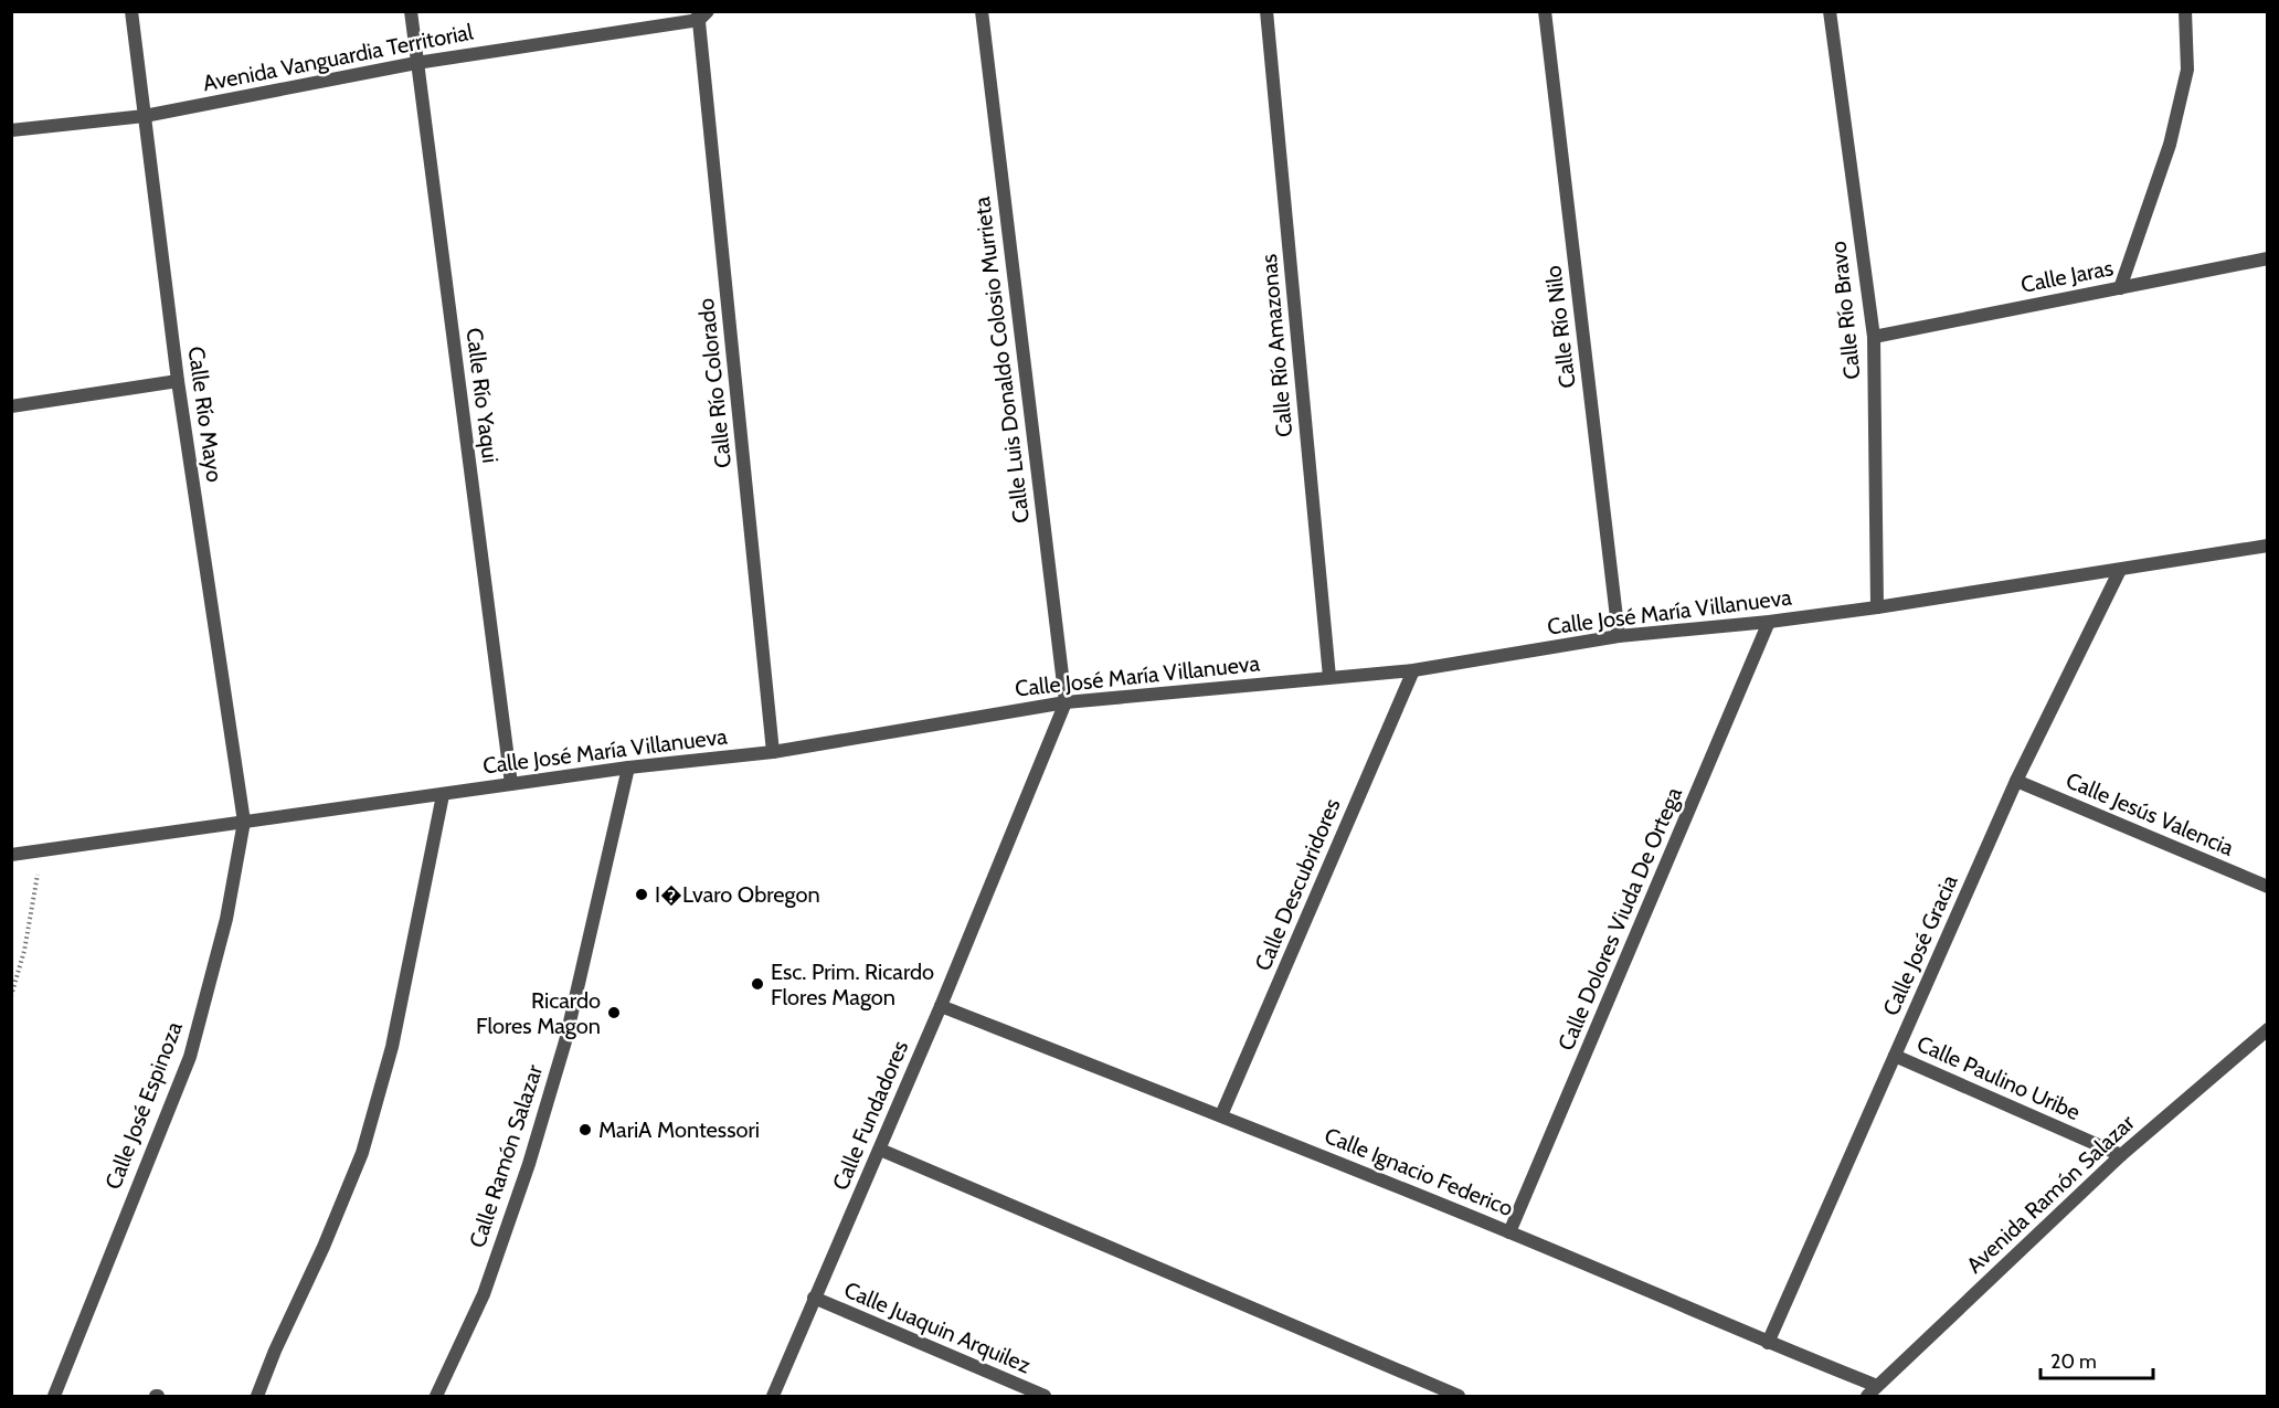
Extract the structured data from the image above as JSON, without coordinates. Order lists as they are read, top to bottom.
{
  "streets": {
    "street": [
      "Avenida Vanguardia Territorial",
      "Calle Jaras",
      "Calle Río Bravo",
      "Calle Río Nilo",
      "Calle Río Amazonas",
      "Calle Luis Donaldo Colosio Murrieta",
      "Calle Río Colorado",
      "Calle Río Yaqui",
      "Calle Río Mayo",
      "Calle José María Villanueva",
      "Calle Jesús Valencia",
      "Calle Descubridores",
      "Calle Dolores Viuda De Ortega",
      "Calle José Gracia",
      "Calle Paulino Uribe",
      "Calle José Espinoza",
      "Calle Fundadores",
      "Calle Ramón Salazar",
      "Calle Ignacio Federico",
      "Avenida Ramón Salazar",
      "Calle Juaquin Arquilez"
    ]
  },
  "crossings": [
    ["Avenida Vanguardia Territorial", "Calle Río Colorado"],
    ["Avenida Vanguardia Territorial", "Calle Río Yaqui"],
    ["Avenida Vanguardia Territorial", "Calle Río Mayo"],
    ["Calle Jaras", "Calle Río Bravo"],
    ["Calle Río Bravo", "Calle José María Villanueva"],
    ["Calle Río Nilo", "Calle José María Villanueva"],
    ["Calle Río Amazonas", "Calle José María Villanueva"],
    ["Calle Luis Donaldo Colosio Murrieta", "Calle José María Villanueva"],
    ["Calle Luis Donaldo Colosio Murrieta", "Calle Fundadores"],
    ["Calle Río Colorado", "Calle José María Villanueva"],
    ["Calle Río Yaqui", "Calle José María Villanueva"],
    ["Calle Río Mayo", "Calle José María Villanueva"],
    ["Calle Río Mayo", "Calle José Espinoza"],
    ["Calle José María Villanueva", "Calle Descubridores"],
    ["Calle José María Villanueva", "Calle Dolores Viuda De Ortega"],
    ["Calle José María Villanueva", "Calle José Gracia"],
    ["Calle José María Villanueva", "Calle José Espinoza"],
    ["Calle José María Villanueva", "Calle Fundadores"],
    ["Calle José María Villanueva", "Calle Ramón Salazar"],
    ["Calle Jesús Valencia", "Calle José Gracia"],
    ["Calle Descubridores", "Calle Ignacio Federico"],
    ["Calle Dolores Viuda De Ortega", "Calle Ignacio Federico"],
    ["Calle José Gracia", "Calle Paulino Uribe"],
    ["Calle José Gracia", "Calle Ignacio Federico"],
    ["Calle Paulino Uribe", "Avenida Ramón Salazar"],
    ["Calle Fundadores", "Calle Ignacio Federico"],
    ["Calle Fundadores", "Calle Juaquin Arquilez"],
    ["Calle Ignacio Federico", "Avenida Ramón Salazar"]
  ],
  "places": [
    "I�Lvaro Obregon",
    "Esc. Prim. Ricardo Flores Magon",
    "Ricardo Flores Magon",
    "MariA Montessori"
  ],
  "scale_bar": "20 m"
}
